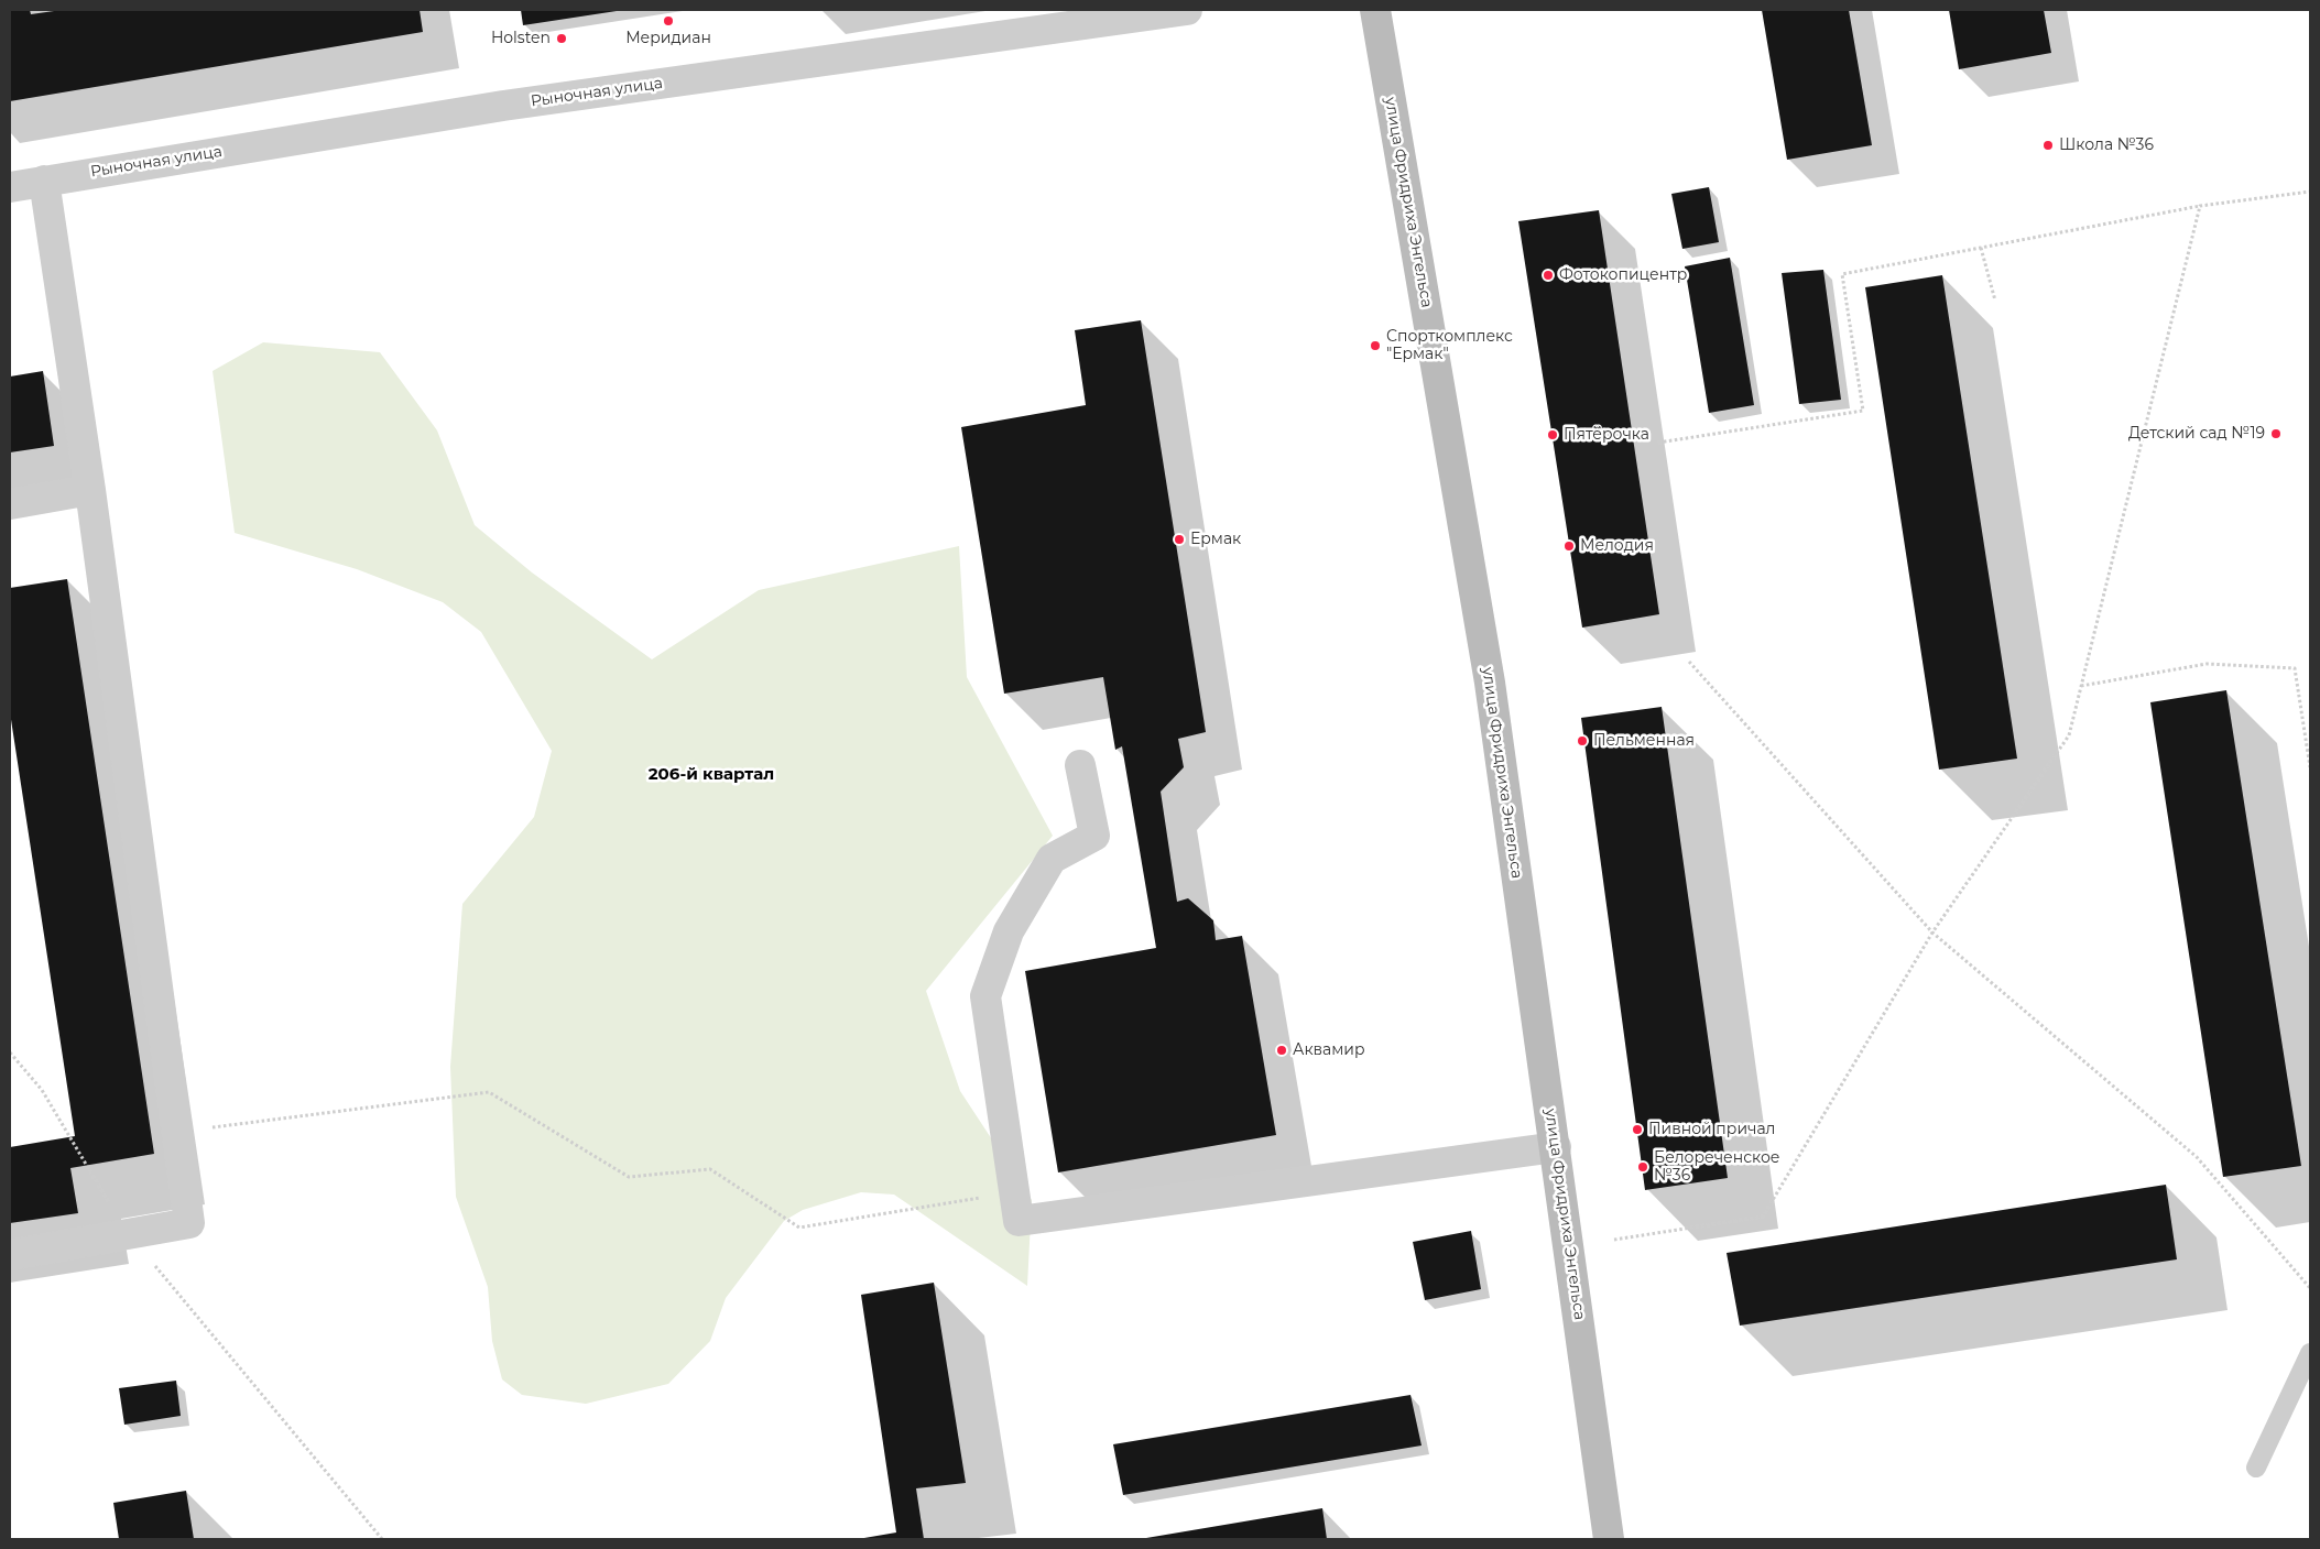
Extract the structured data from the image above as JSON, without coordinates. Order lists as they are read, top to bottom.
{
  "streets": {
    "street": ["Рыночная улица", "улица Фридриха Энгельса"]
  },
  "districts": ["206-й квартал"],
  "places": [
    "Меридиан",
    "Holsten",
    "Школа №36",
    "Фотокопицентр",
    "Спорткомплекс \"Ермак\"",
    "Детский сад №19",
    "Пятёрочка",
    "Ермак",
    "Мелодия",
    "Пельменная",
    "Аквамир",
    "Пивной причал",
    "Белореченское №36"
  ]
}
